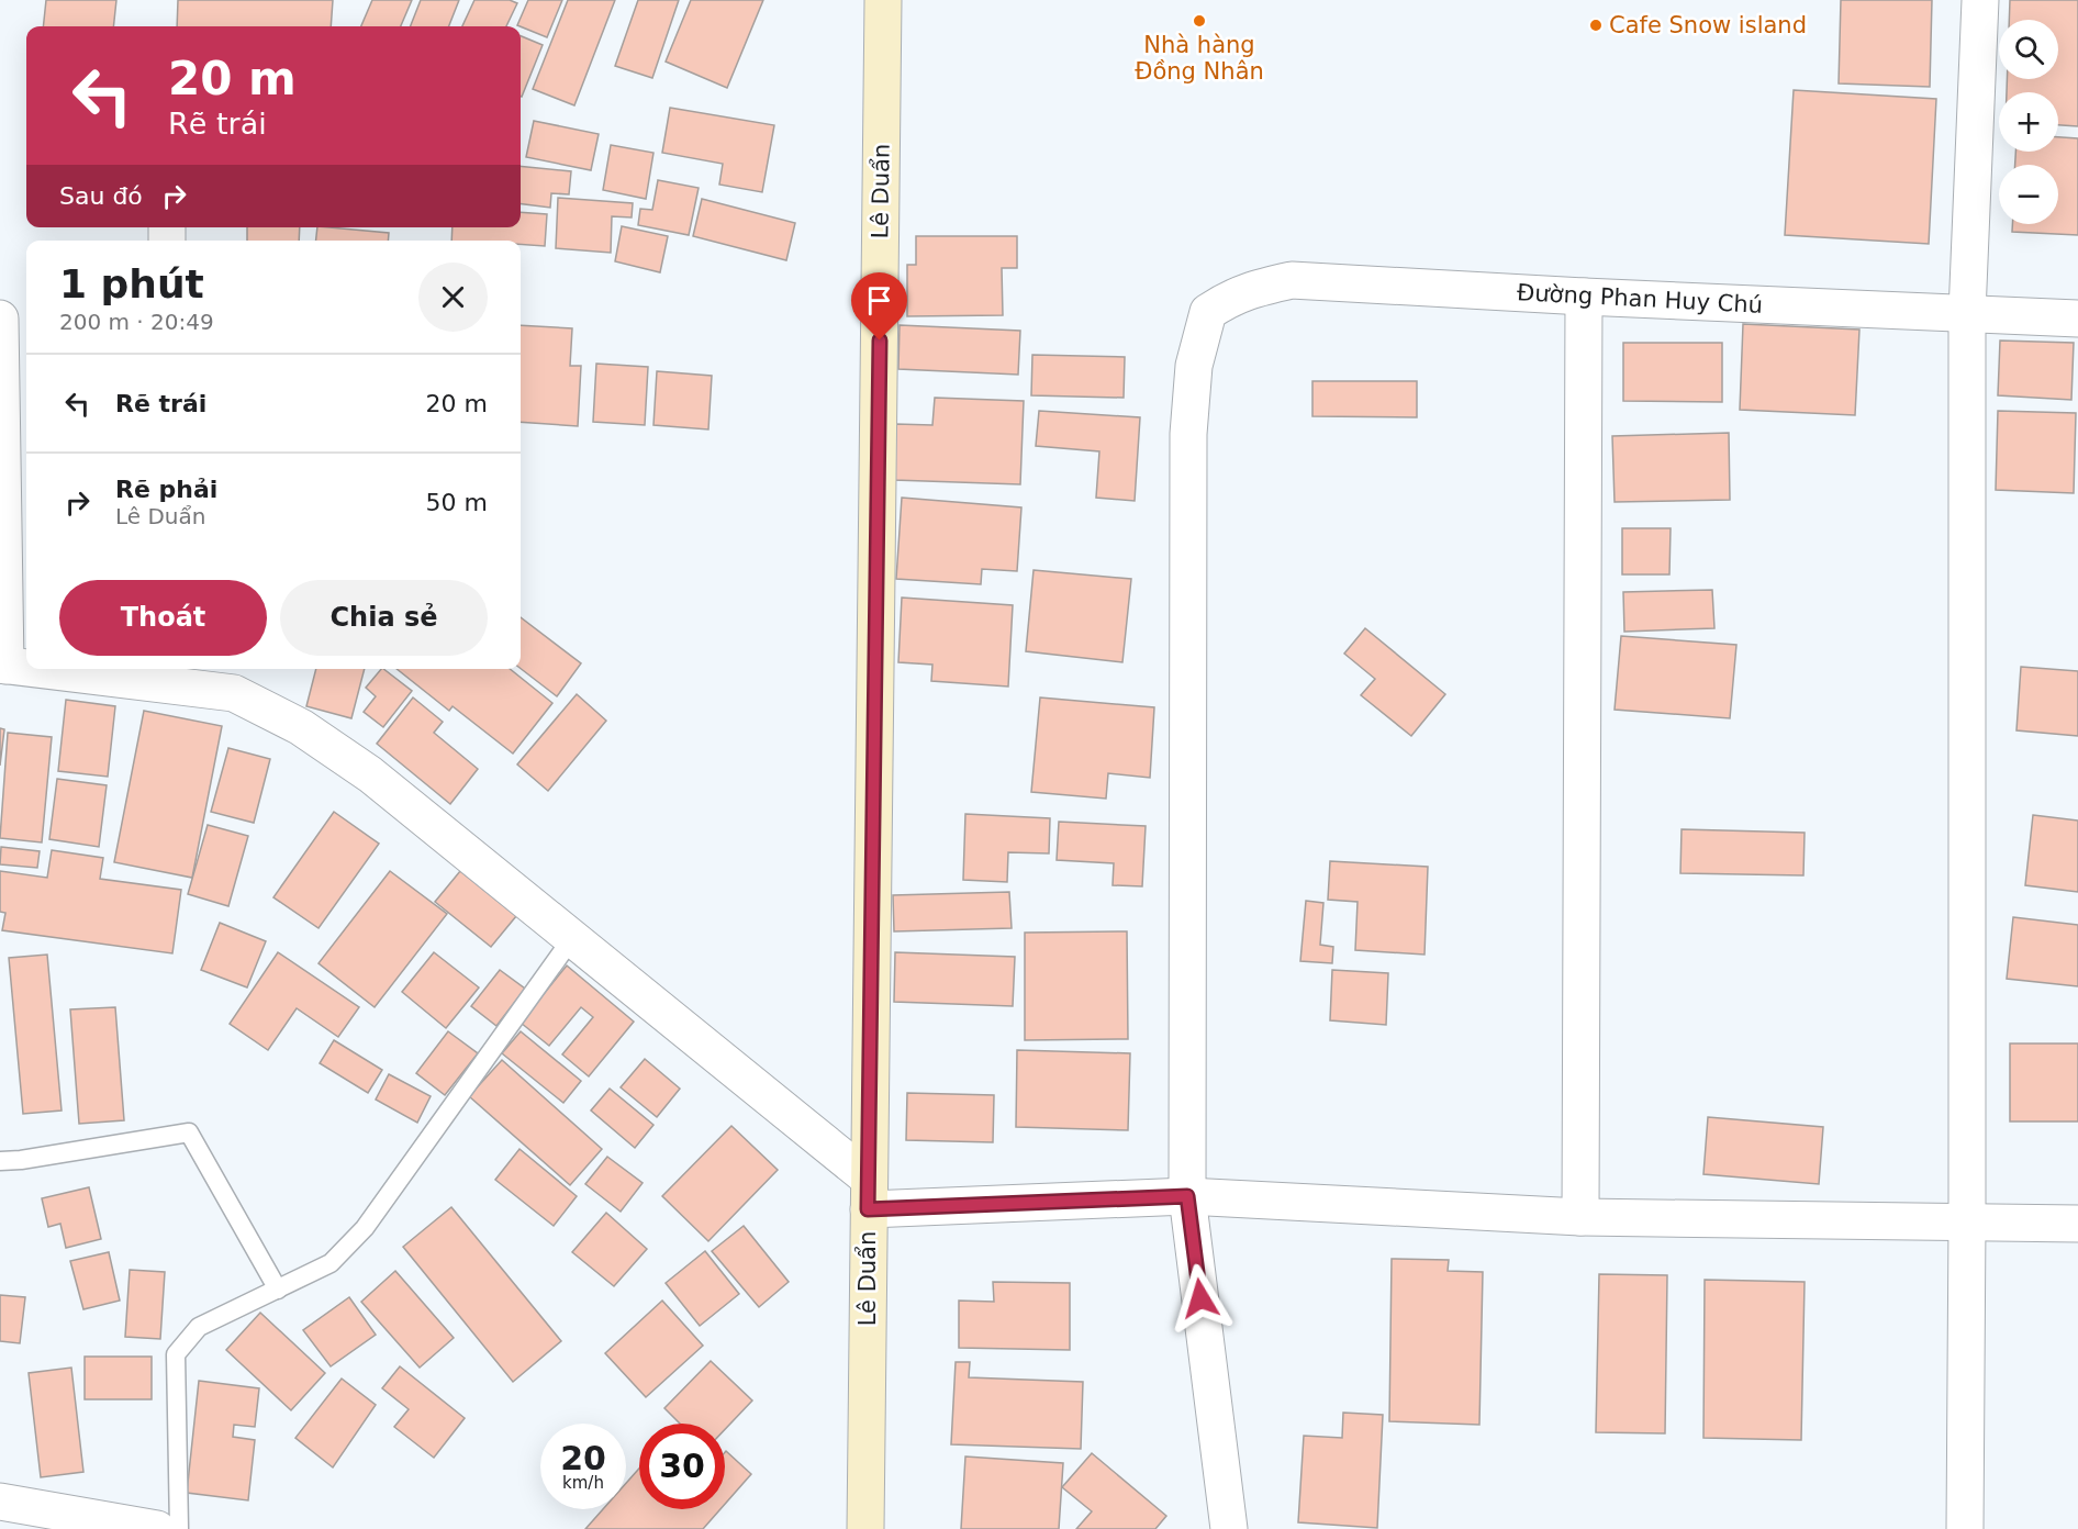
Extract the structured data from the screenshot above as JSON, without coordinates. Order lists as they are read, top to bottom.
{
  "streets": {
    "main road": ["Lê Duẩn"],
    "street": ["Đường Phan Huy Chú"]
  },
  "places": ["Nhà hàng Đồng Nhân", "Cafe Snow island"],
  "page": {
    "map_buttons": ["+", "−"],
    "turn": ["20 m", "Rẽ trái"],
    "then": "Sau đó",
    "heading": ["1 phút", "200 m · 20:49"],
    "list": [
      {
        "name": "Rẽ trái",
        "value": "20 m"
      },
      {
        "name": "Rẽ phải",
        "note": "Lê Duẩn",
        "value": "50 m"
      }
    ],
    "buttons": ["Thoát", "Chia sẻ"],
    "speed": "20 km/h",
    "limit": "30"
  }
}
